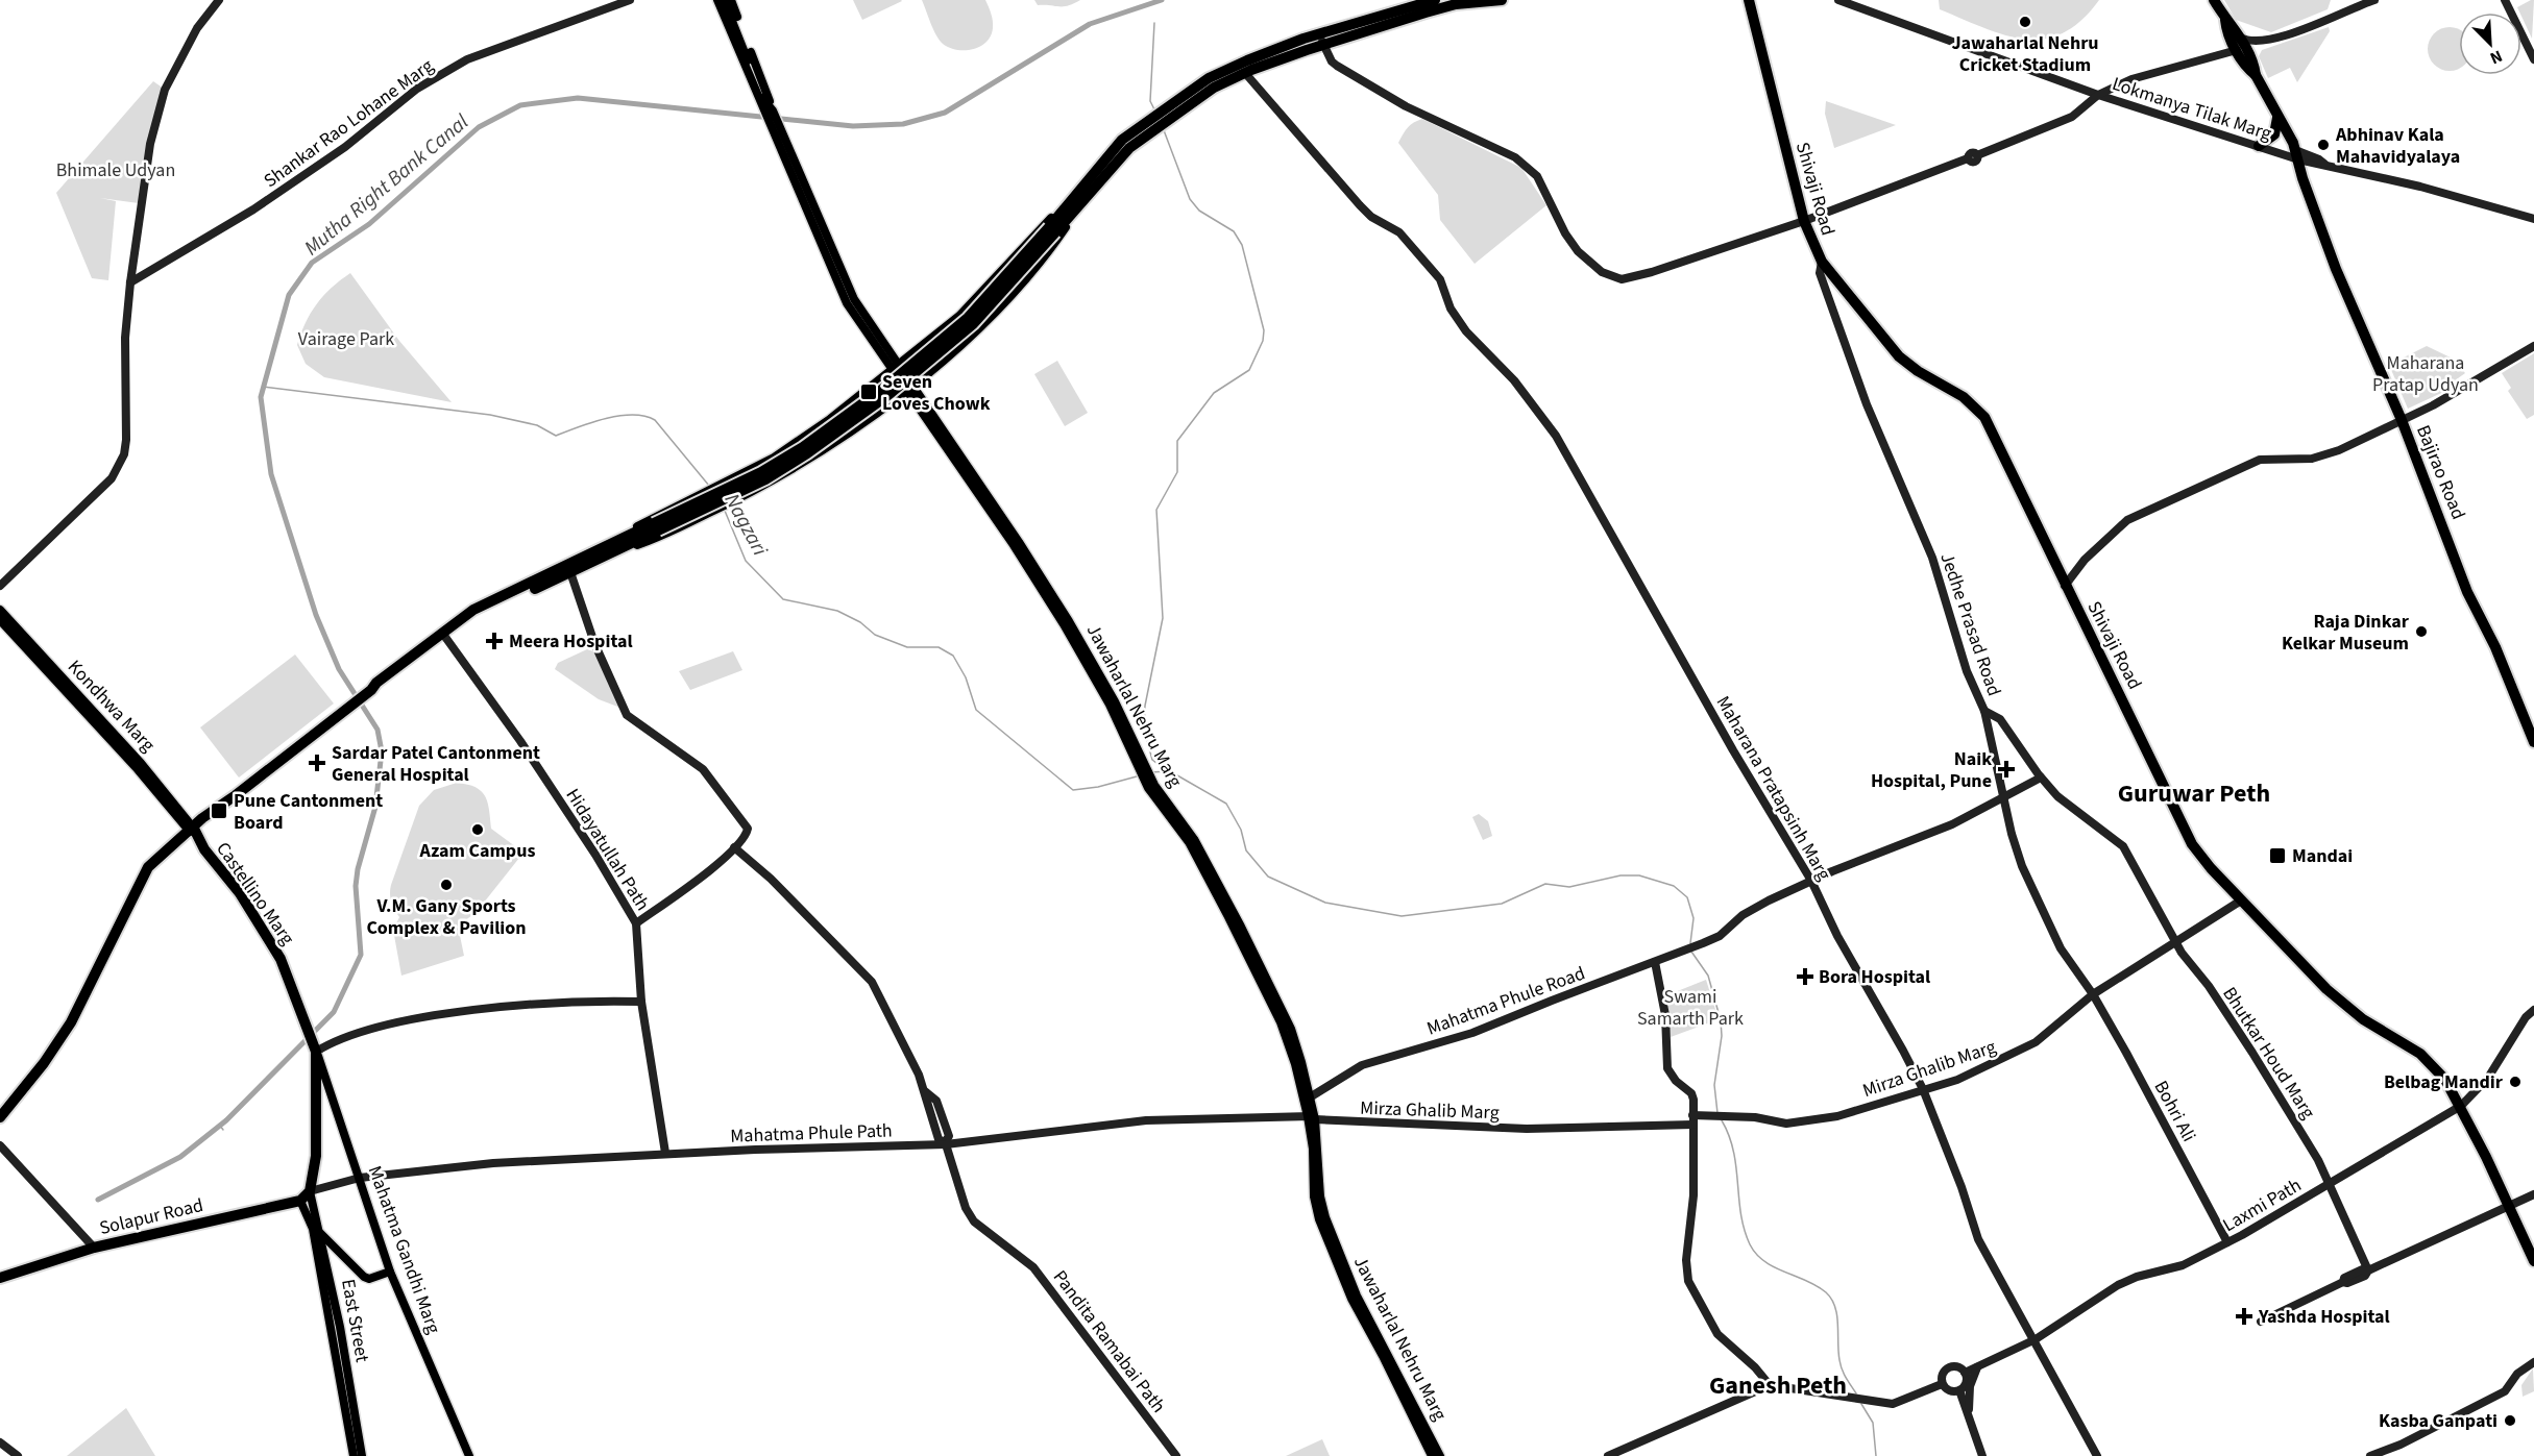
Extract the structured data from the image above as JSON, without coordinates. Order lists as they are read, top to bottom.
{
  "streets": {
    "highway": [
      "Shivaji Road",
      "Bajirao Road",
      "Castellino Marg",
      "Solapur Road"
    ],
    "main road": [
      "Kondhwa Marg",
      "Jawaharlal Nehru Marg",
      "Mahatma Gandhi Marg",
      "East Street"
    ],
    "street": [
      "Lokmanya Tilak Marg",
      "Shankar Rao Lohane Marg",
      "Jedhe Prasad Road",
      "Maharana Pratapsinh Marg",
      "Hidayatullah Path",
      "Mahatma Phule Road",
      "Bhutkar Houd Marg",
      "Mirza Ghalib Marg",
      "Bohri Ali",
      "Mahatma Phule Path",
      "Laxmi Path",
      "Pandita Ramabai Path"
    ]
  },
  "crossings": [
    ["Lokmanya Tilak Marg", "Bajirao Road"],
    ["Shivaji Road", "Jedhe Prasad Road"],
    ["Shivaji Road", "Mirza Ghalib Marg"],
    ["Shivaji Road", "Laxmi Path"],
    ["Jedhe Prasad Road", "Bhutkar Houd Marg"],
    ["Jedhe Prasad Road", "Mirza Ghalib Marg"],
    ["Jedhe Prasad Road", "Bohri Ali"],
    ["Kondhwa Marg", "Castellino Marg"],
    ["Jawaharlal Nehru Marg", "Mahatma Phule Road"],
    ["Jawaharlal Nehru Marg", "Mirza Ghalib Marg"],
    ["Jawaharlal Nehru Marg", "Mahatma Phule Path"],
    ["Maharana Pratapsinh Marg", "Mahatma Phule Road"],
    ["Maharana Pratapsinh Marg", "Mirza Ghalib Marg"],
    ["Maharana Pratapsinh Marg", "Laxmi Path"],
    ["Hidayatullah Path", "Mahatma Phule Path"],
    ["Castellino Marg", "Mahatma Phule Path"],
    ["Castellino Marg", "Solapur Road"],
    ["Castellino Marg", "Mahatma Gandhi Marg"],
    ["Castellino Marg", "East Street"],
    ["Bhutkar Houd Marg", "Mirza Ghalib Marg"],
    ["Bhutkar Houd Marg", "Laxmi Path"],
    ["Mirza Ghalib Marg", "Bohri Ali"],
    ["Mirza Ghalib Marg", "Mahatma Phule Path"],
    ["Bohri Ali", "Laxmi Path"],
    ["Mahatma Phule Path", "Solapur Road"],
    ["Mahatma Phule Path", "Mahatma Gandhi Marg"],
    ["Mahatma Phule Path", "East Street"],
    ["Mahatma Phule Path", "Pandita Ramabai Path"],
    ["Solapur Road", "East Street"]
  ],
  "districts": ["Guruwar Peth", "Ganesh Peth"],
  "water": ["Mutha Right Bank Canal", "Nagzari"],
  "parks": [
    "Bhimale Udyan",
    "Vairage Park",
    "Maharana Pratap Udyan",
    "Swami Samarth Park"
  ],
  "places": {
    "other": [
      "Jawaharlal Nehru Cricket Stadium",
      "Abhinav Kala Mahavidyalaya",
      "Raja Dinkar Kelkar Museum",
      "Azam Campus",
      "V.M. Gany Sports Complex & Pavilion",
      "Belbag Mandir",
      "Kasba Ganpati"
    ],
    "transit": ["Seven Loves Chowk", "Pune Cantonment Board", "Mandai"],
    "health": [
      "Meera Hospital",
      "Sardar Patel Cantonment General Hospital",
      "Naik Hospital, Pune",
      "Bora Hospital",
      "Yashda Hospital"
    ]
  },
  "north": "bottom right"
}
